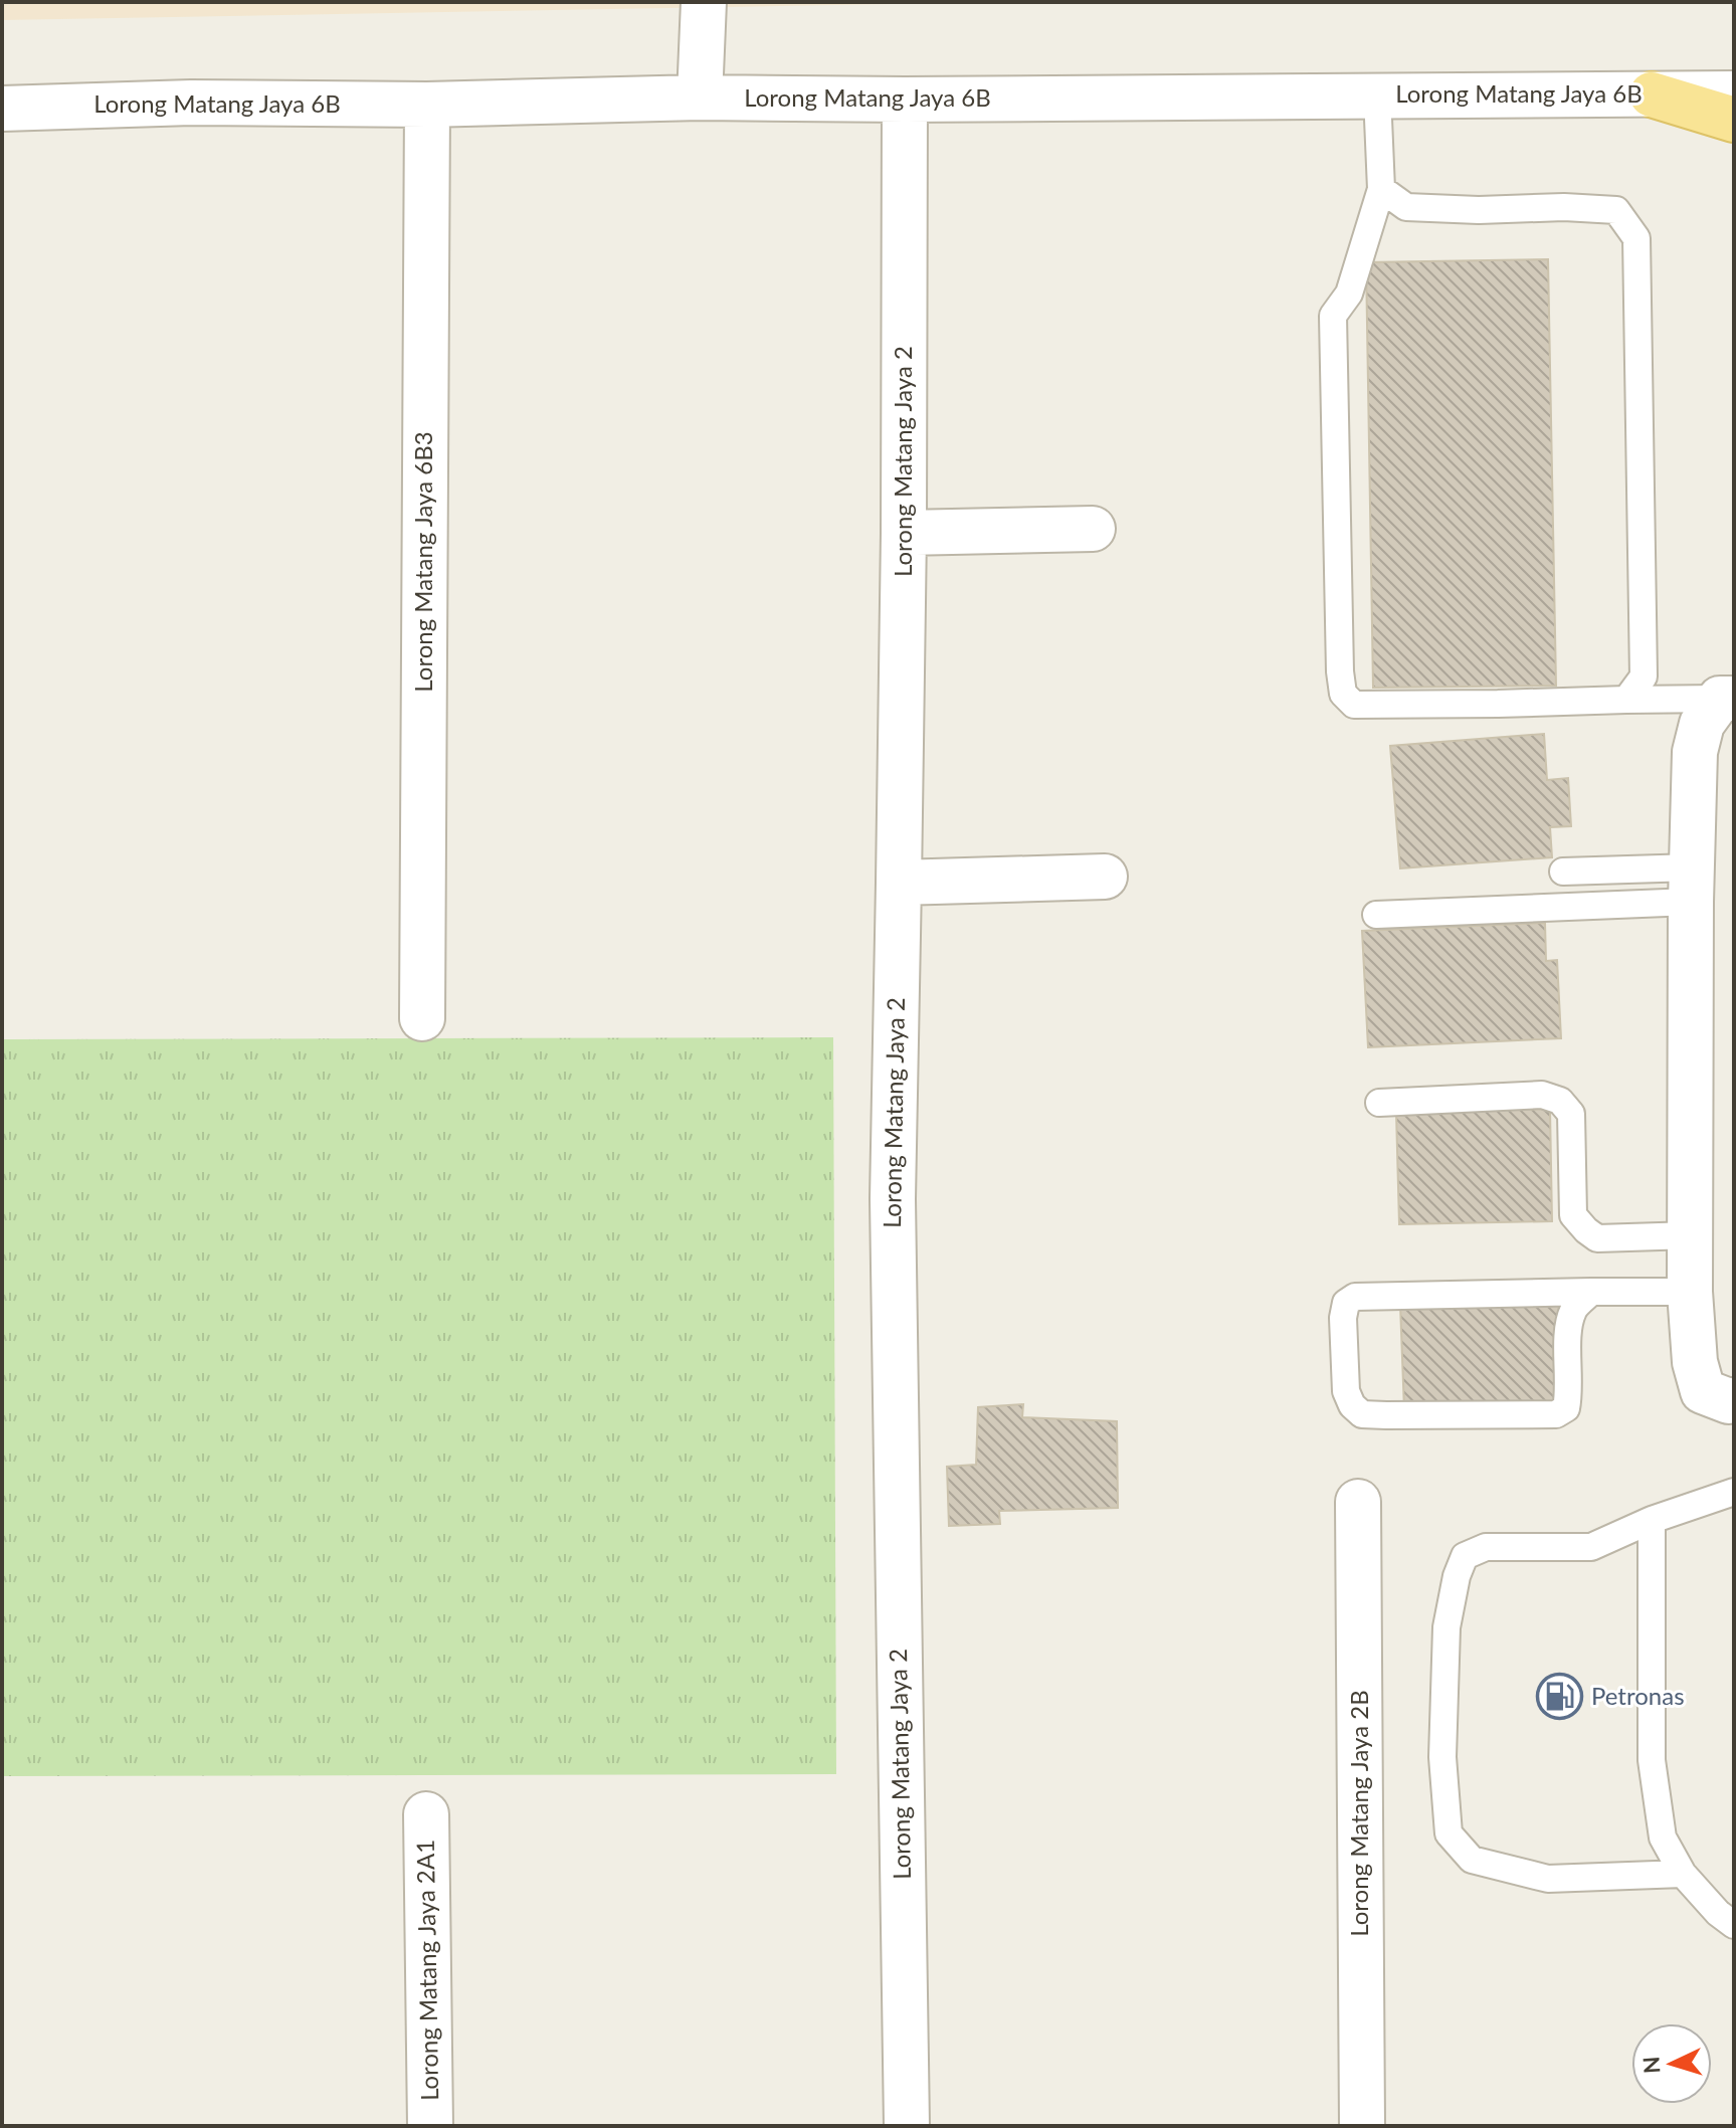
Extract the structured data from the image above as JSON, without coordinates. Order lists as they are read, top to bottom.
{
  "streets": {
    "street": [
      "Lorong Matang Jaya 6B",
      "Lorong Matang Jaya 2",
      "Lorong Matang Jaya 6B3",
      "Lorong Matang Jaya 2B",
      "Lorong Matang Jaya 2A1"
    ]
  },
  "crossings": [
    ["Lorong Matang Jaya 6B", "Lorong Matang Jaya 2"],
    ["Lorong Matang Jaya 6B", "Lorong Matang Jaya 6B3"]
  ],
  "places": {
    "fuel station": ["Petronas"]
  },
  "north": "left"
}
